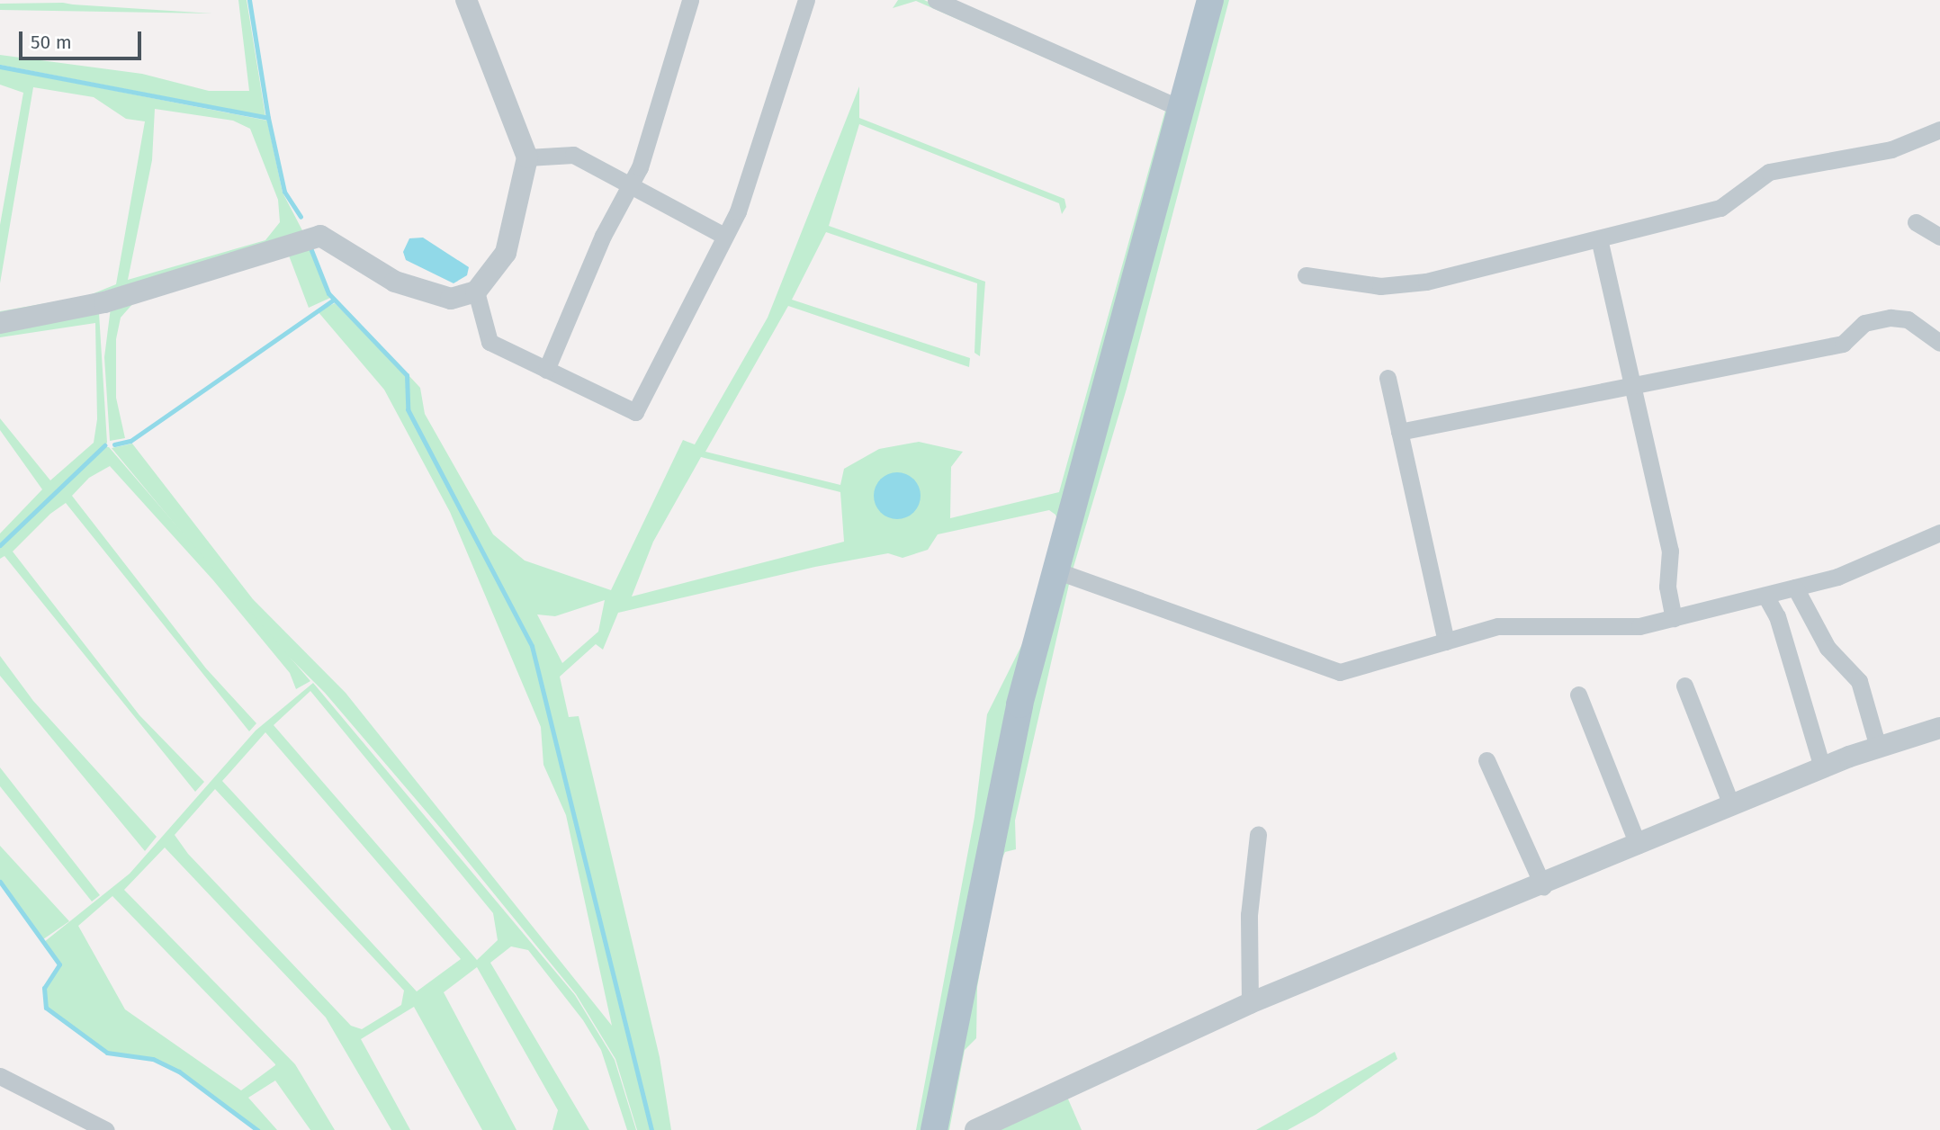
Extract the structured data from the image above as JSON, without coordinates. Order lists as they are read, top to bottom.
{
  "scale_bar": "50 m"
}
